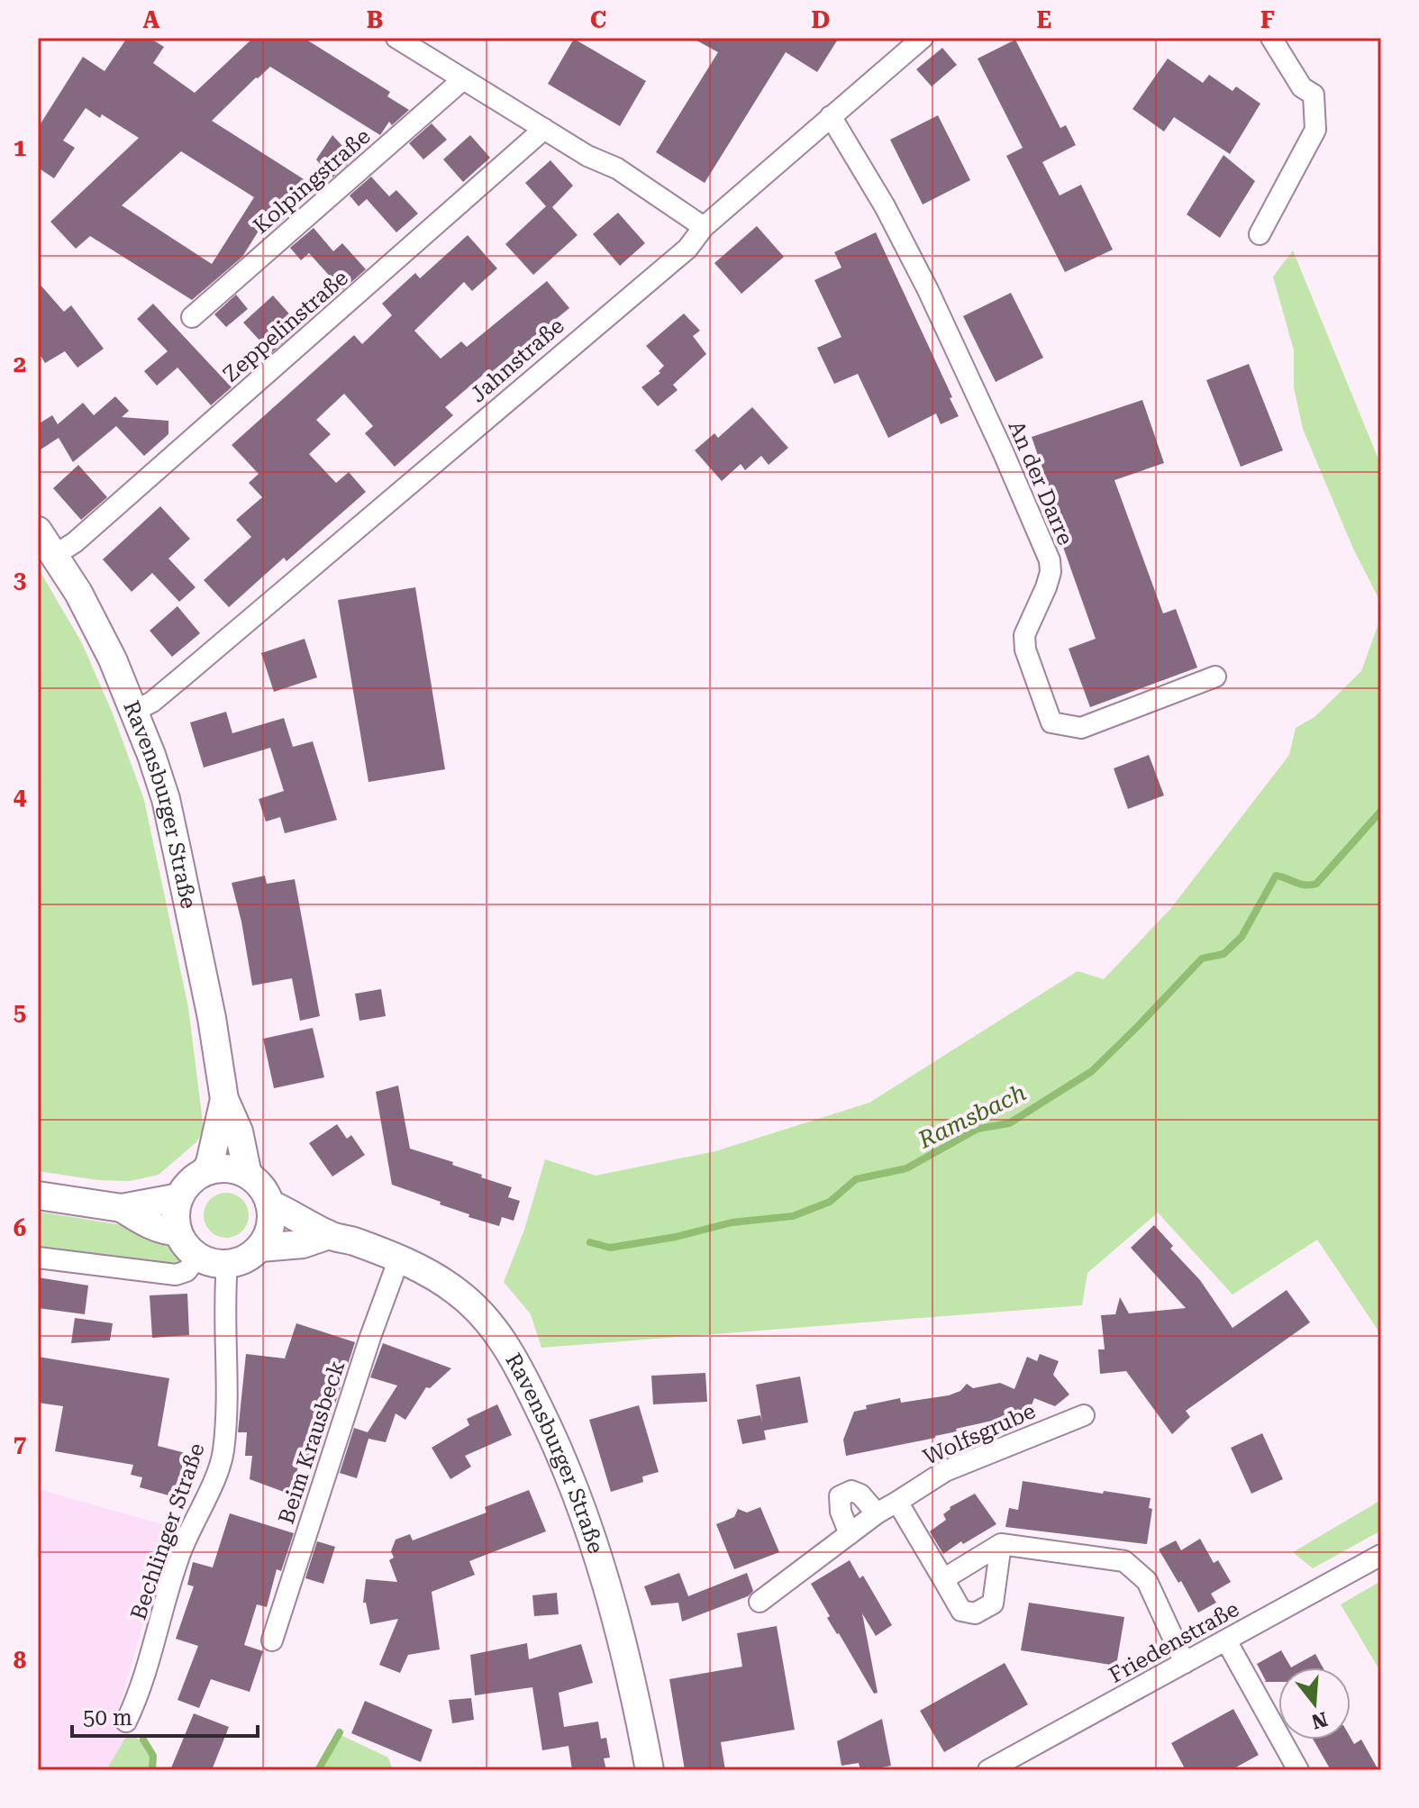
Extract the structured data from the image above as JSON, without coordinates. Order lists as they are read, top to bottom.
{
  "streets": {
    "main road": ["Ravensburger Straße"],
    "street": [
      "Kolpingstraße",
      "Zeppelinstraße",
      "Jahnstraße",
      "An der Darre",
      "Wolfsgrube",
      "Beim Krausbeck",
      "Bechlinger Straße",
      "Friedenstraße"
    ]
  },
  "crossings": [
    ["Zeppelinstraße", "Ravensburger Straße"],
    ["Jahnstraße", "An der Darre"],
    ["Jahnstraße", "Ravensburger Straße"],
    ["Ravensburger Straße", "Beim Krausbeck"],
    ["Ravensburger Straße", "Bechlinger Straße"]
  ],
  "water": ["Ramsbach"],
  "scale_bar": "50 m",
  "north": "bottom",
  "grid": {
    "columns": [
      "A",
      "B",
      "C",
      "D",
      "E",
      "F"
    ],
    "rows": [
      "1",
      "2",
      "3",
      "4",
      "5",
      "6",
      "7",
      "8"
    ]
  }
}
